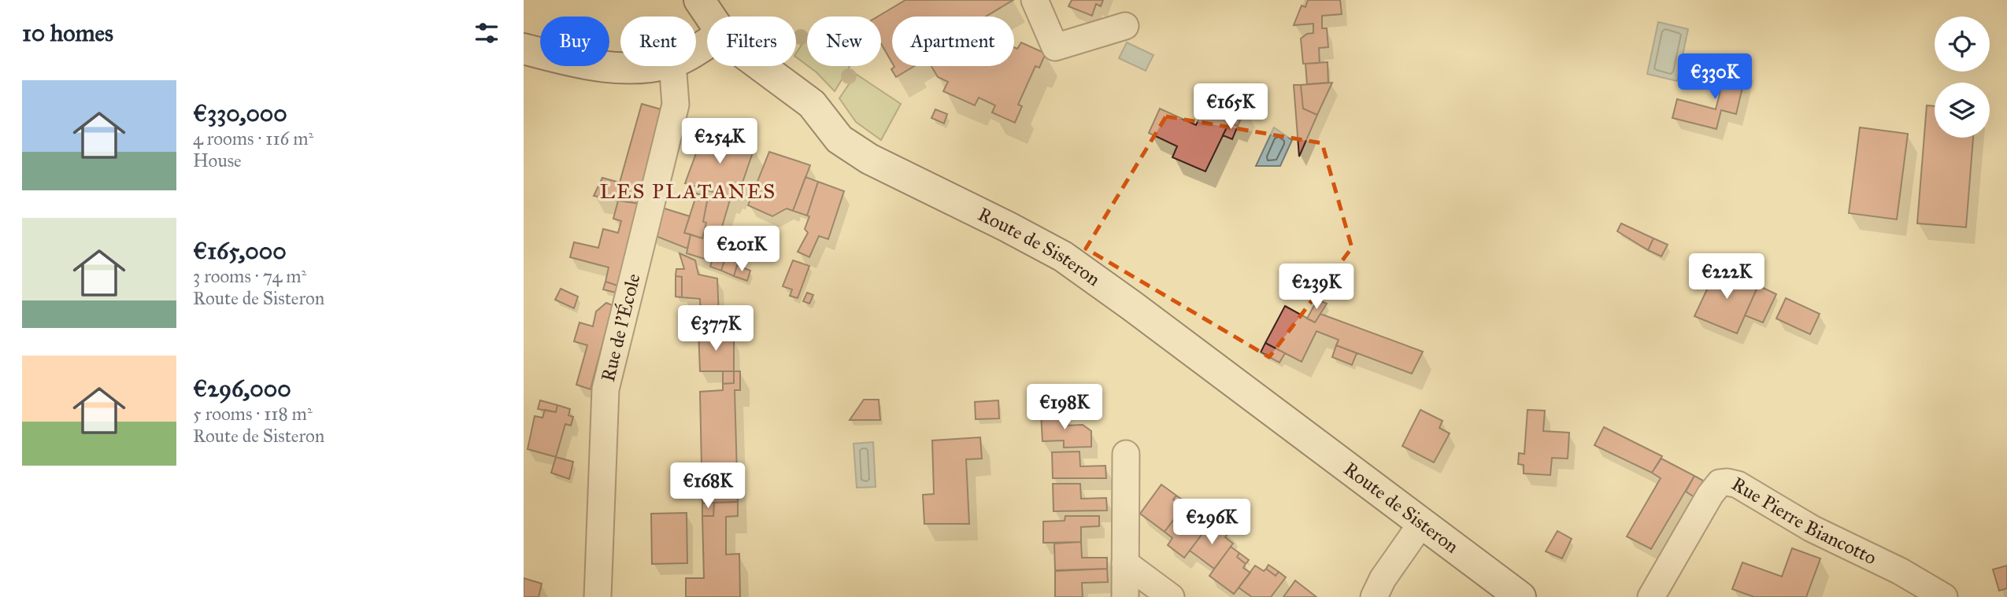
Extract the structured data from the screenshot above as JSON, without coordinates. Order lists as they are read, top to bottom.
{
  "streets": {
    "main road": ["Route de Sisteron"],
    "street": ["Rue de l'École", "Rue Pierre Biancotto"]
  },
  "districts": ["LES PLATANES"],
  "page": {
    "heading": "10 homes",
    "chip": [
      "Buy",
      "Rent",
      "Filters",
      "New",
      "Apartment"
    ],
    "price": [
      "€330K",
      "€165K",
      "€254K",
      "€201K",
      "€222K",
      "€239K",
      "€377K",
      "€198K",
      "€168K",
      "€296K"
    ],
    "list": [
      {
        "name": "€330,000",
        "note": "4 rooms · 116 m² · House"
      },
      {
        "name": "€165,000",
        "note": "3 rooms · 74 m² · Route de Sisteron"
      },
      {
        "name": "€296,000",
        "note": "5 rooms · 118 m² · Route de Sisteron"
      }
    ]
  }
}
